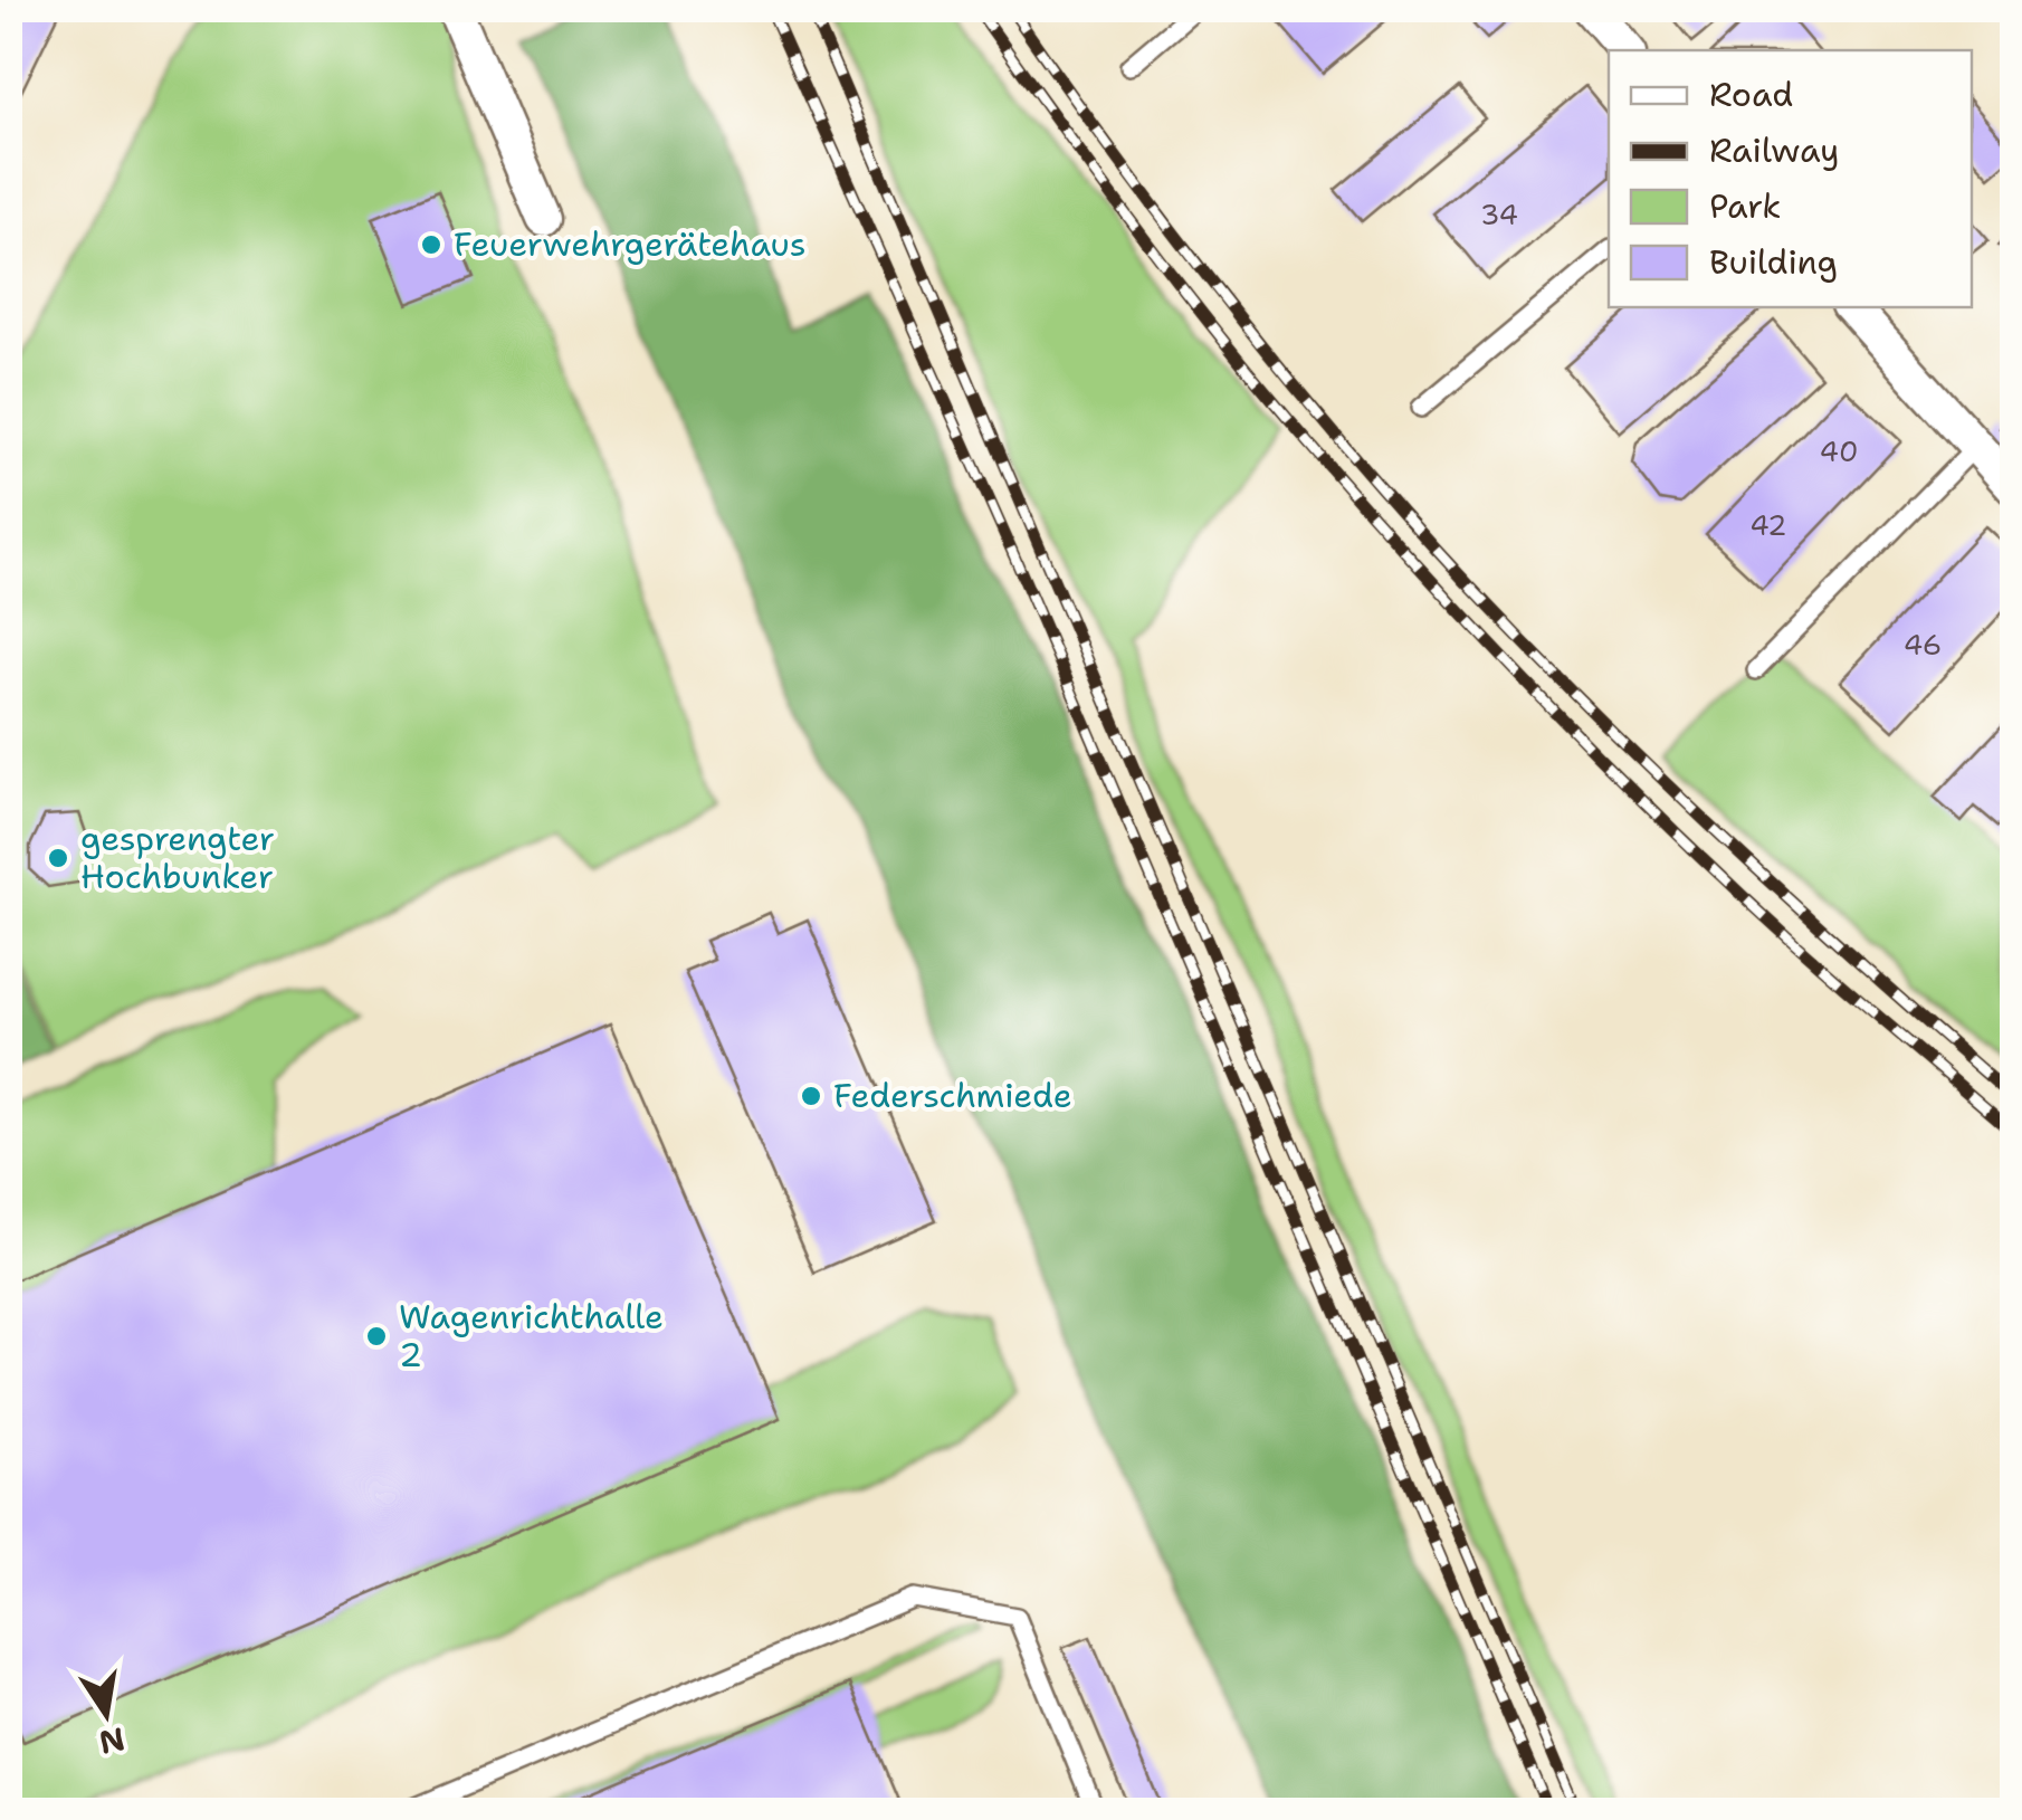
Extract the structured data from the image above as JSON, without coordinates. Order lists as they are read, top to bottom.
{
  "places": [
    "Feuerwehrgerätehaus",
    "gesprengter Hochbunker",
    "Federschmiede",
    "Wagenrichthalle 2"
  ],
  "house_numbers": [
    "34",
    "40",
    "42",
    "46"
  ],
  "legend": [
    "Road",
    "Railway",
    "Park",
    "Building"
  ],
  "north": "bottom"
}
